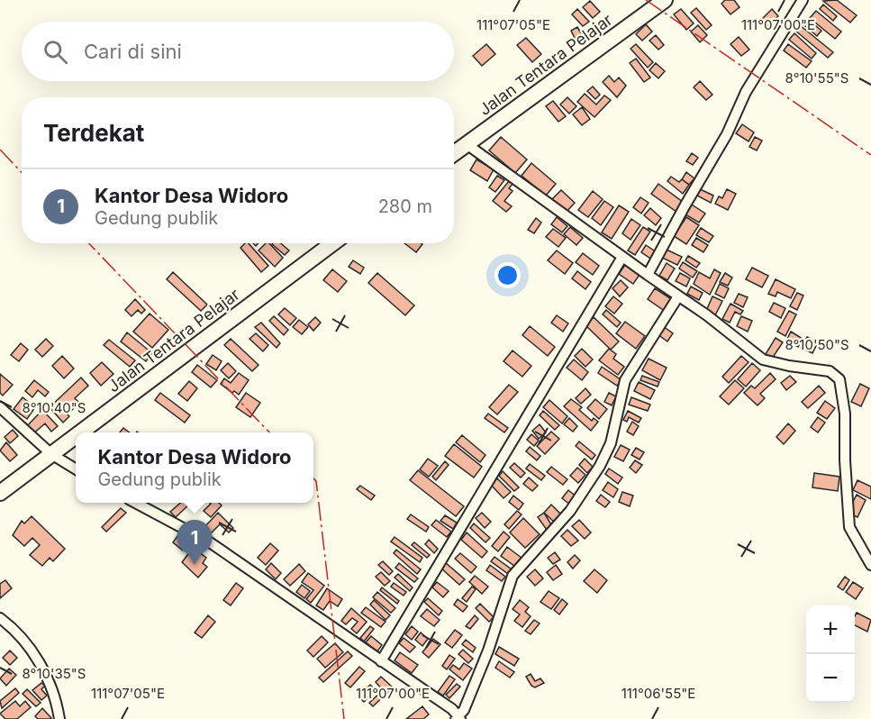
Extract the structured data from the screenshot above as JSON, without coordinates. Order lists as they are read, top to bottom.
{
  "streets": {
    "main road": ["Jalan Tentara Pelajar"]
  },
  "page": {
    "search": "Cari di sini",
    "heading": "Terdekat",
    "list": [
      {
        "mark": "1",
        "name": "Kantor Desa Widoro",
        "note": "Gedung publik",
        "value": "280 m"
      }
    ],
    "popup": ["Kantor Desa Widoro", "Gedung publik"],
    "pins": "1",
    "map_buttons": ["+", "−"]
  },
  "coordinates": [
    "111°07'05\"E",
    "111°07'00\"E",
    "8°10'55\"S",
    "8°10'50\"S",
    "8°10'40\"S",
    "8°10'35\"S",
    "111°06'55\"E"
  ]
}
